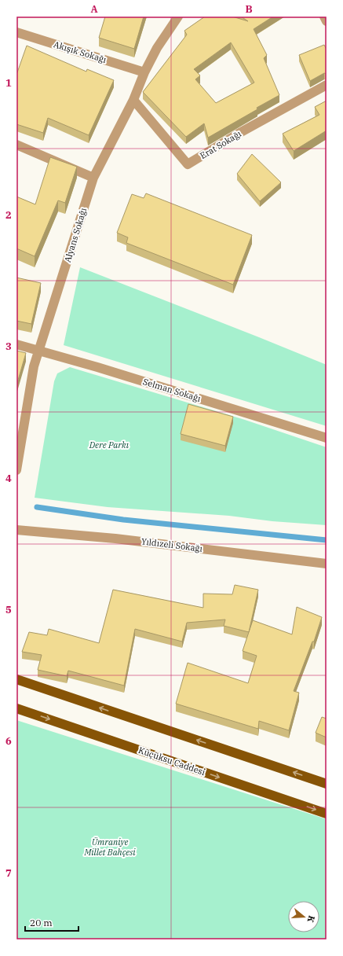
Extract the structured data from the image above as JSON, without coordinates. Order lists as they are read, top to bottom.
{
  "streets": {
    "main road": ["Küçüksu Caddesi"],
    "street": [
      "Akışık Sokağı",
      "Erat Sokağı",
      "Alyans Sokağı",
      "Selman Sokağı",
      "Yıldızeli Sokağı"
    ]
  },
  "crossings": [
    ["Akışık Sokağı", "Alyans Sokağı"],
    ["Erat Sokağı", "Alyans Sokağı"],
    ["Alyans Sokağı", "Selman Sokağı"]
  ],
  "parks": ["Dere Parkı", "Ümraniye Millet Bahçesi"],
  "scale_bar": "20 m",
  "north": "right",
  "grid": {
    "columns": ["A", "B"],
    "rows": [
      "1",
      "2",
      "3",
      "4",
      "5",
      "6",
      "7"
    ]
  }
}
